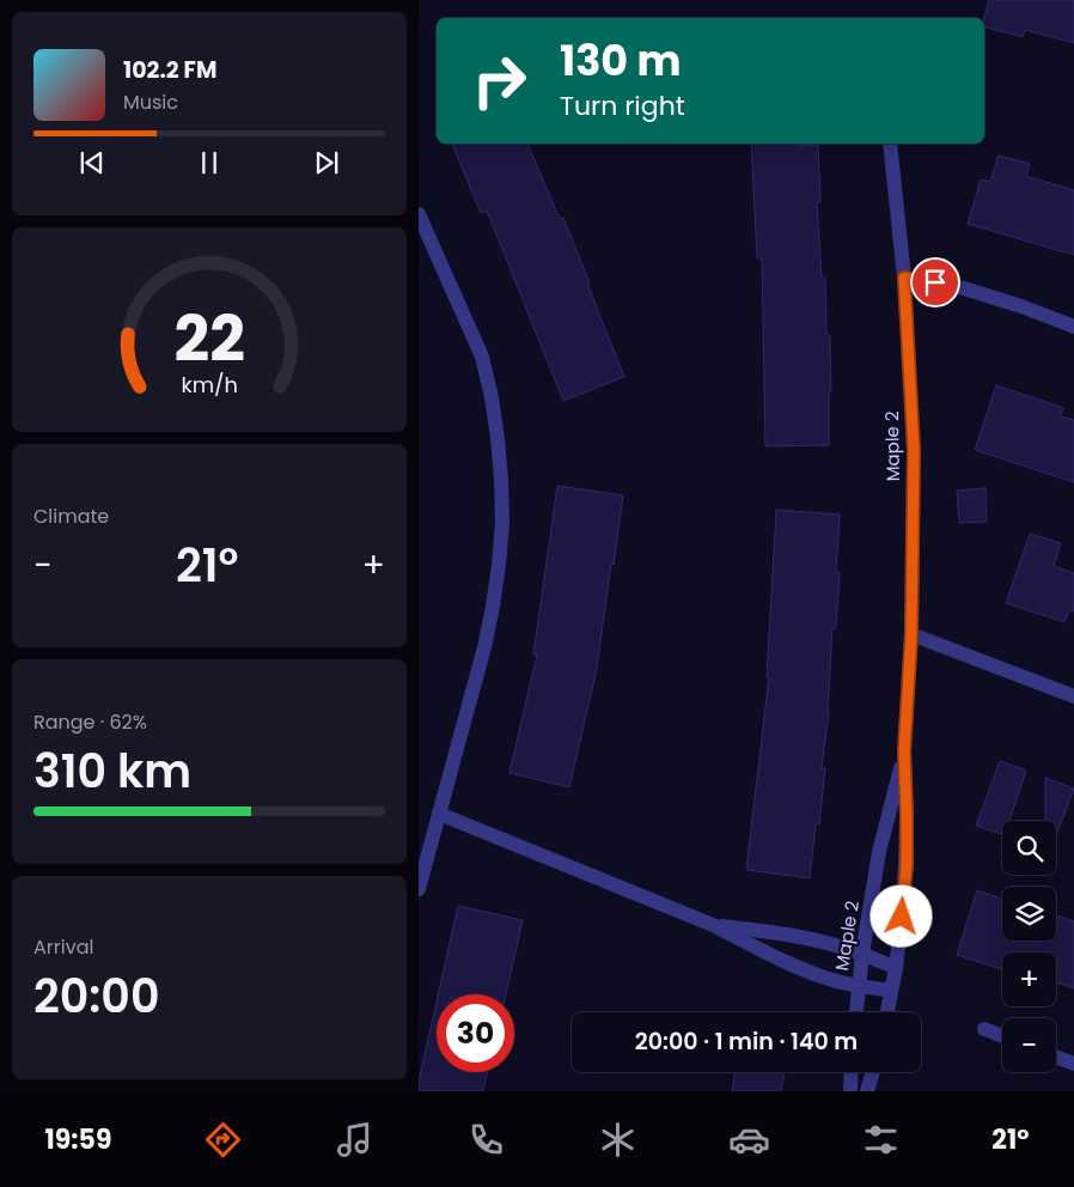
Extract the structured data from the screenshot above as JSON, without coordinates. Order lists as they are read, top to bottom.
{
  "streets": {
    "street": ["Maple 2"]
  },
  "page": {
    "turn": ["130 m", "Turn right"],
    "song": ["102.2 FM", "Music"],
    "tile": [
      "Climate",
      ["Range · 62%", "310 km"],
      ["Arrival", "20:00"]
    ],
    "heat": ["−", "21°", "+"],
    "map_buttons": ["+", "−"],
    "limit": "30",
    "trip": "20:00 · 1 min · 140 m",
    "tabs": ["19:59", "21°"],
    "gauge": ["22", "km/h"]
  }
}
